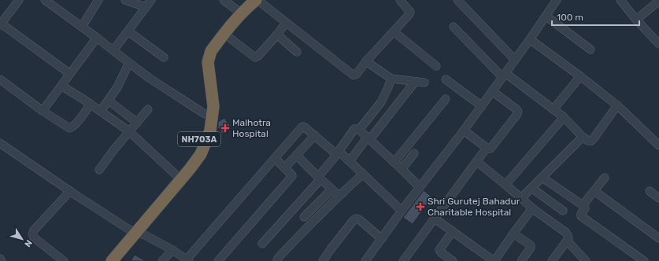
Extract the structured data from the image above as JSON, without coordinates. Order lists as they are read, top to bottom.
{
  "streets": {
    "highway": ["NH703A"]
  },
  "places": {
    "health": ["Malhotra Hospital", "Shri Gurutej Bahadur Charitable Hospital"]
  },
  "scale_bar": "100 m",
  "north": "bottom right"
}
